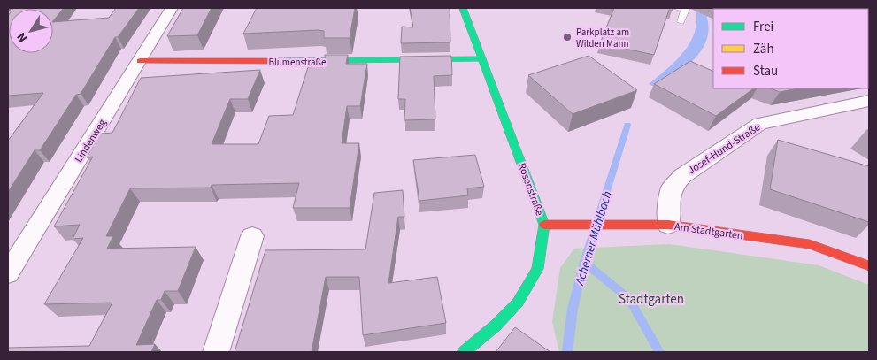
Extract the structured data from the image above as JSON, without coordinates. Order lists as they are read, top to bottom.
{
  "streets": {
    "street": [
      "Blumenstraße",
      "Lindenweg",
      "Josef-Hund-Straße",
      "Rosenstraße",
      "Am Stadtgarten"
    ]
  },
  "crossings": [
    ["Blumenstraße", "Lindenweg"],
    ["Blumenstraße", "Rosenstraße"],
    ["Josef-Hund-Straße", "Am Stadtgarten"],
    ["Rosenstraße", "Am Stadtgarten"]
  ],
  "water": ["Acherner Mühlbach"],
  "parks": ["Stadtgarten"],
  "places": ["Parkplatz am Wilden Mann"],
  "legend": ["Frei", "Zäh", "Stau"],
  "north": "bottom left"
}
